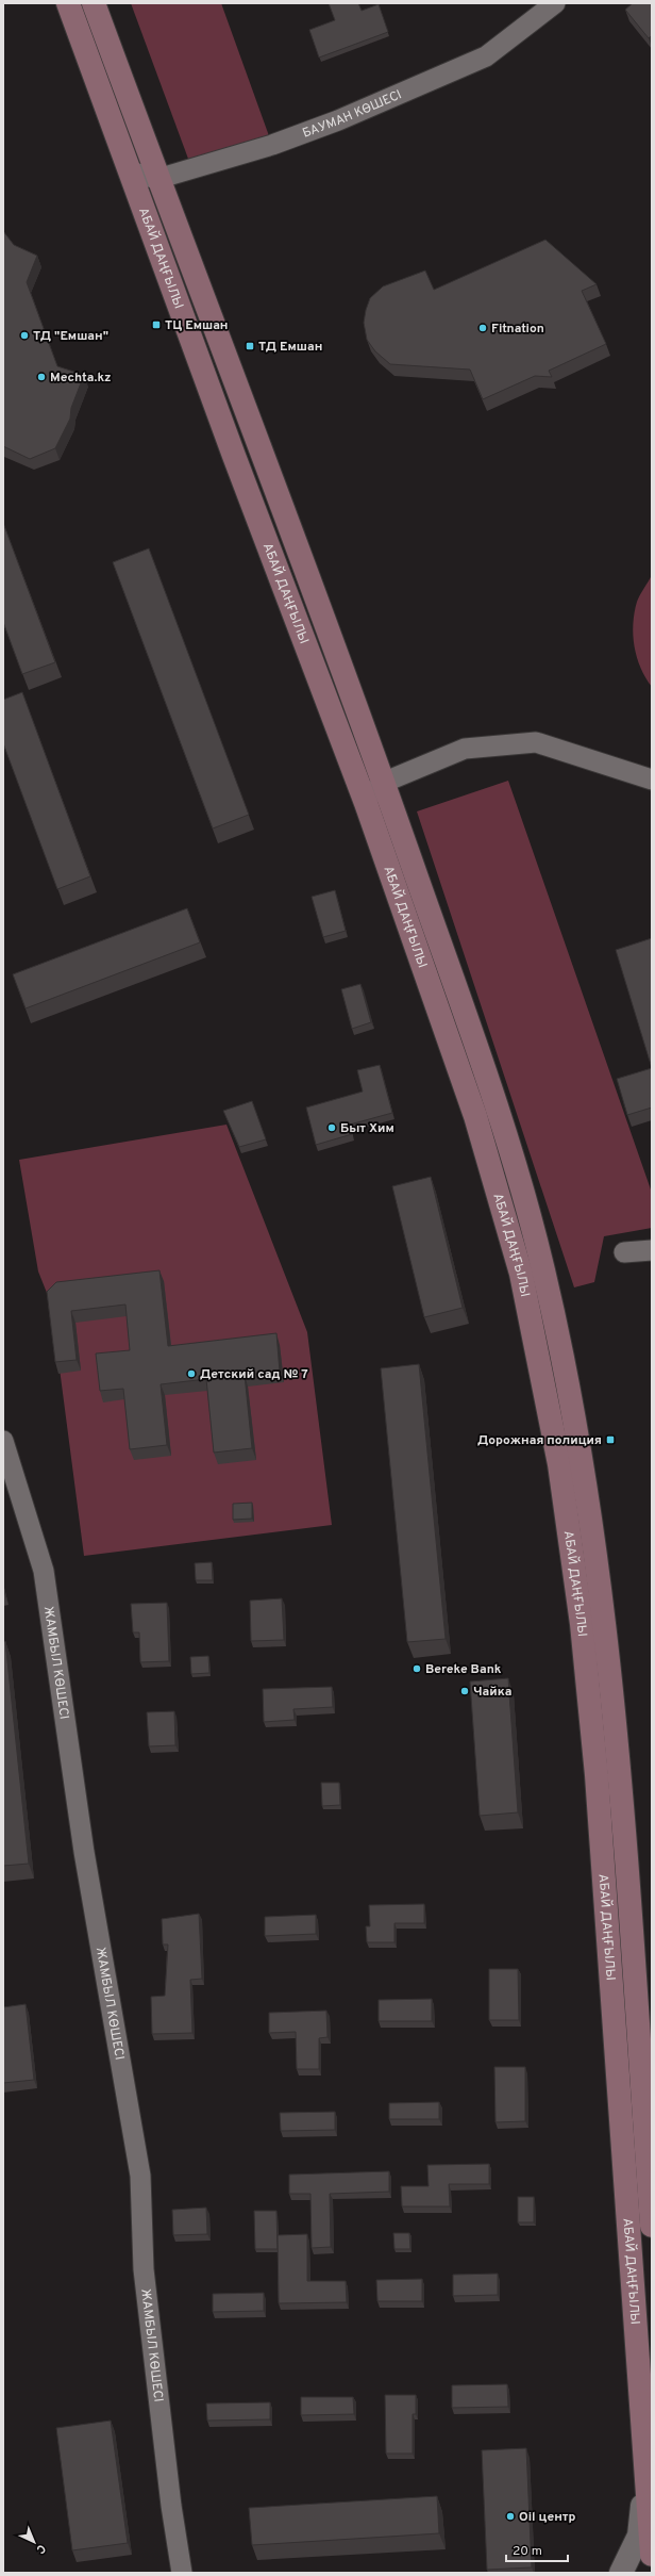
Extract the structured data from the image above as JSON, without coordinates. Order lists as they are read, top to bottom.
{
  "streets": {
    "main road": ["АБАЙ ДАҢҒЫЛЫ"],
    "street": ["БАУМАН КӨШЕСІ", "ЖАМБЫЛ КӨШЕСІ"]
  },
  "crossings": [
    ["БАУМАН КӨШЕСІ", "АБАЙ ДАҢҒЫЛЫ"]
  ],
  "places": {
    "transit": ["ТЦ Емшан", "ТД Емшан", "Дорожная полиция"],
    "other": [
      "Fitnation",
      "ТД \"Емшан\"",
      "Mechta.kz",
      "Быт Хим",
      "Детский сад № 7",
      "Bereke Bank",
      "Чайка",
      "Oil центр"
    ]
  },
  "scale_bar": "20 m",
  "north": "bottom right"
}
